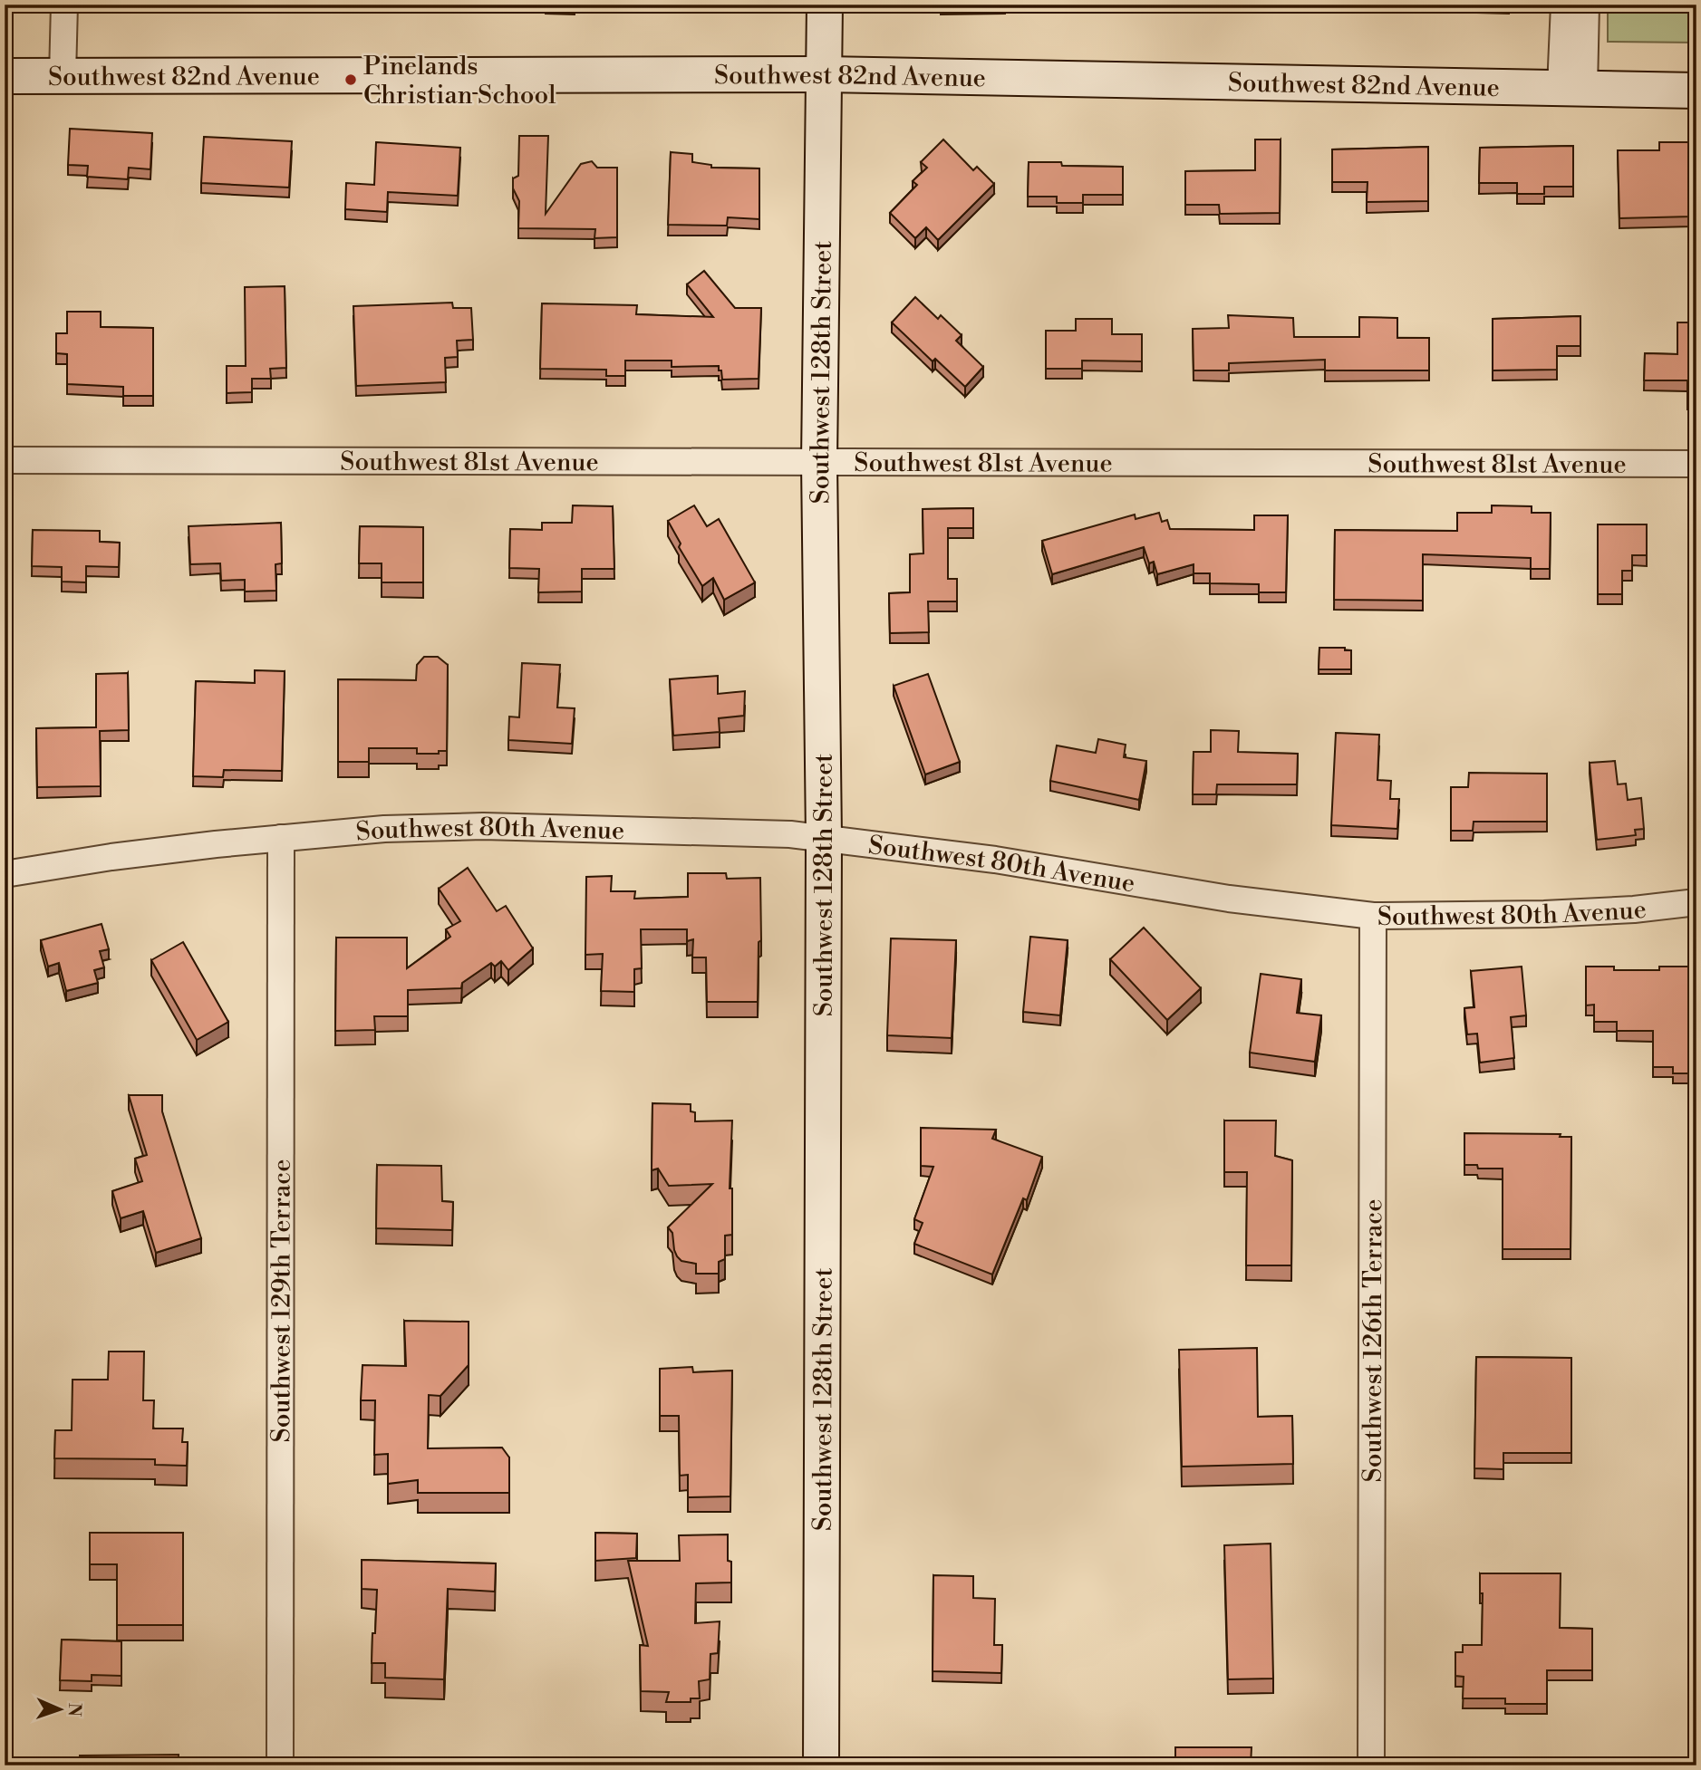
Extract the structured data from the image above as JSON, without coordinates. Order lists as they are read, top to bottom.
{
  "streets": {
    "street": [
      "Southwest 82nd Avenue",
      "Southwest 128th Street",
      "Southwest 81st Avenue",
      "Southwest 80th Avenue",
      "Southwest 129th Terrace",
      "Southwest 126th Terrace"
    ]
  },
  "crossings": [
    ["Southwest 82nd Avenue", "Southwest 128th Street"],
    ["Southwest 128th Street", "Southwest 81st Avenue"],
    ["Southwest 128th Street", "Southwest 80th Avenue"],
    ["Southwest 80th Avenue", "Southwest 129th Terrace"],
    ["Southwest 80th Avenue", "Southwest 126th Terrace"]
  ],
  "places": ["Pinelands Christian School"],
  "north": "right"
}
